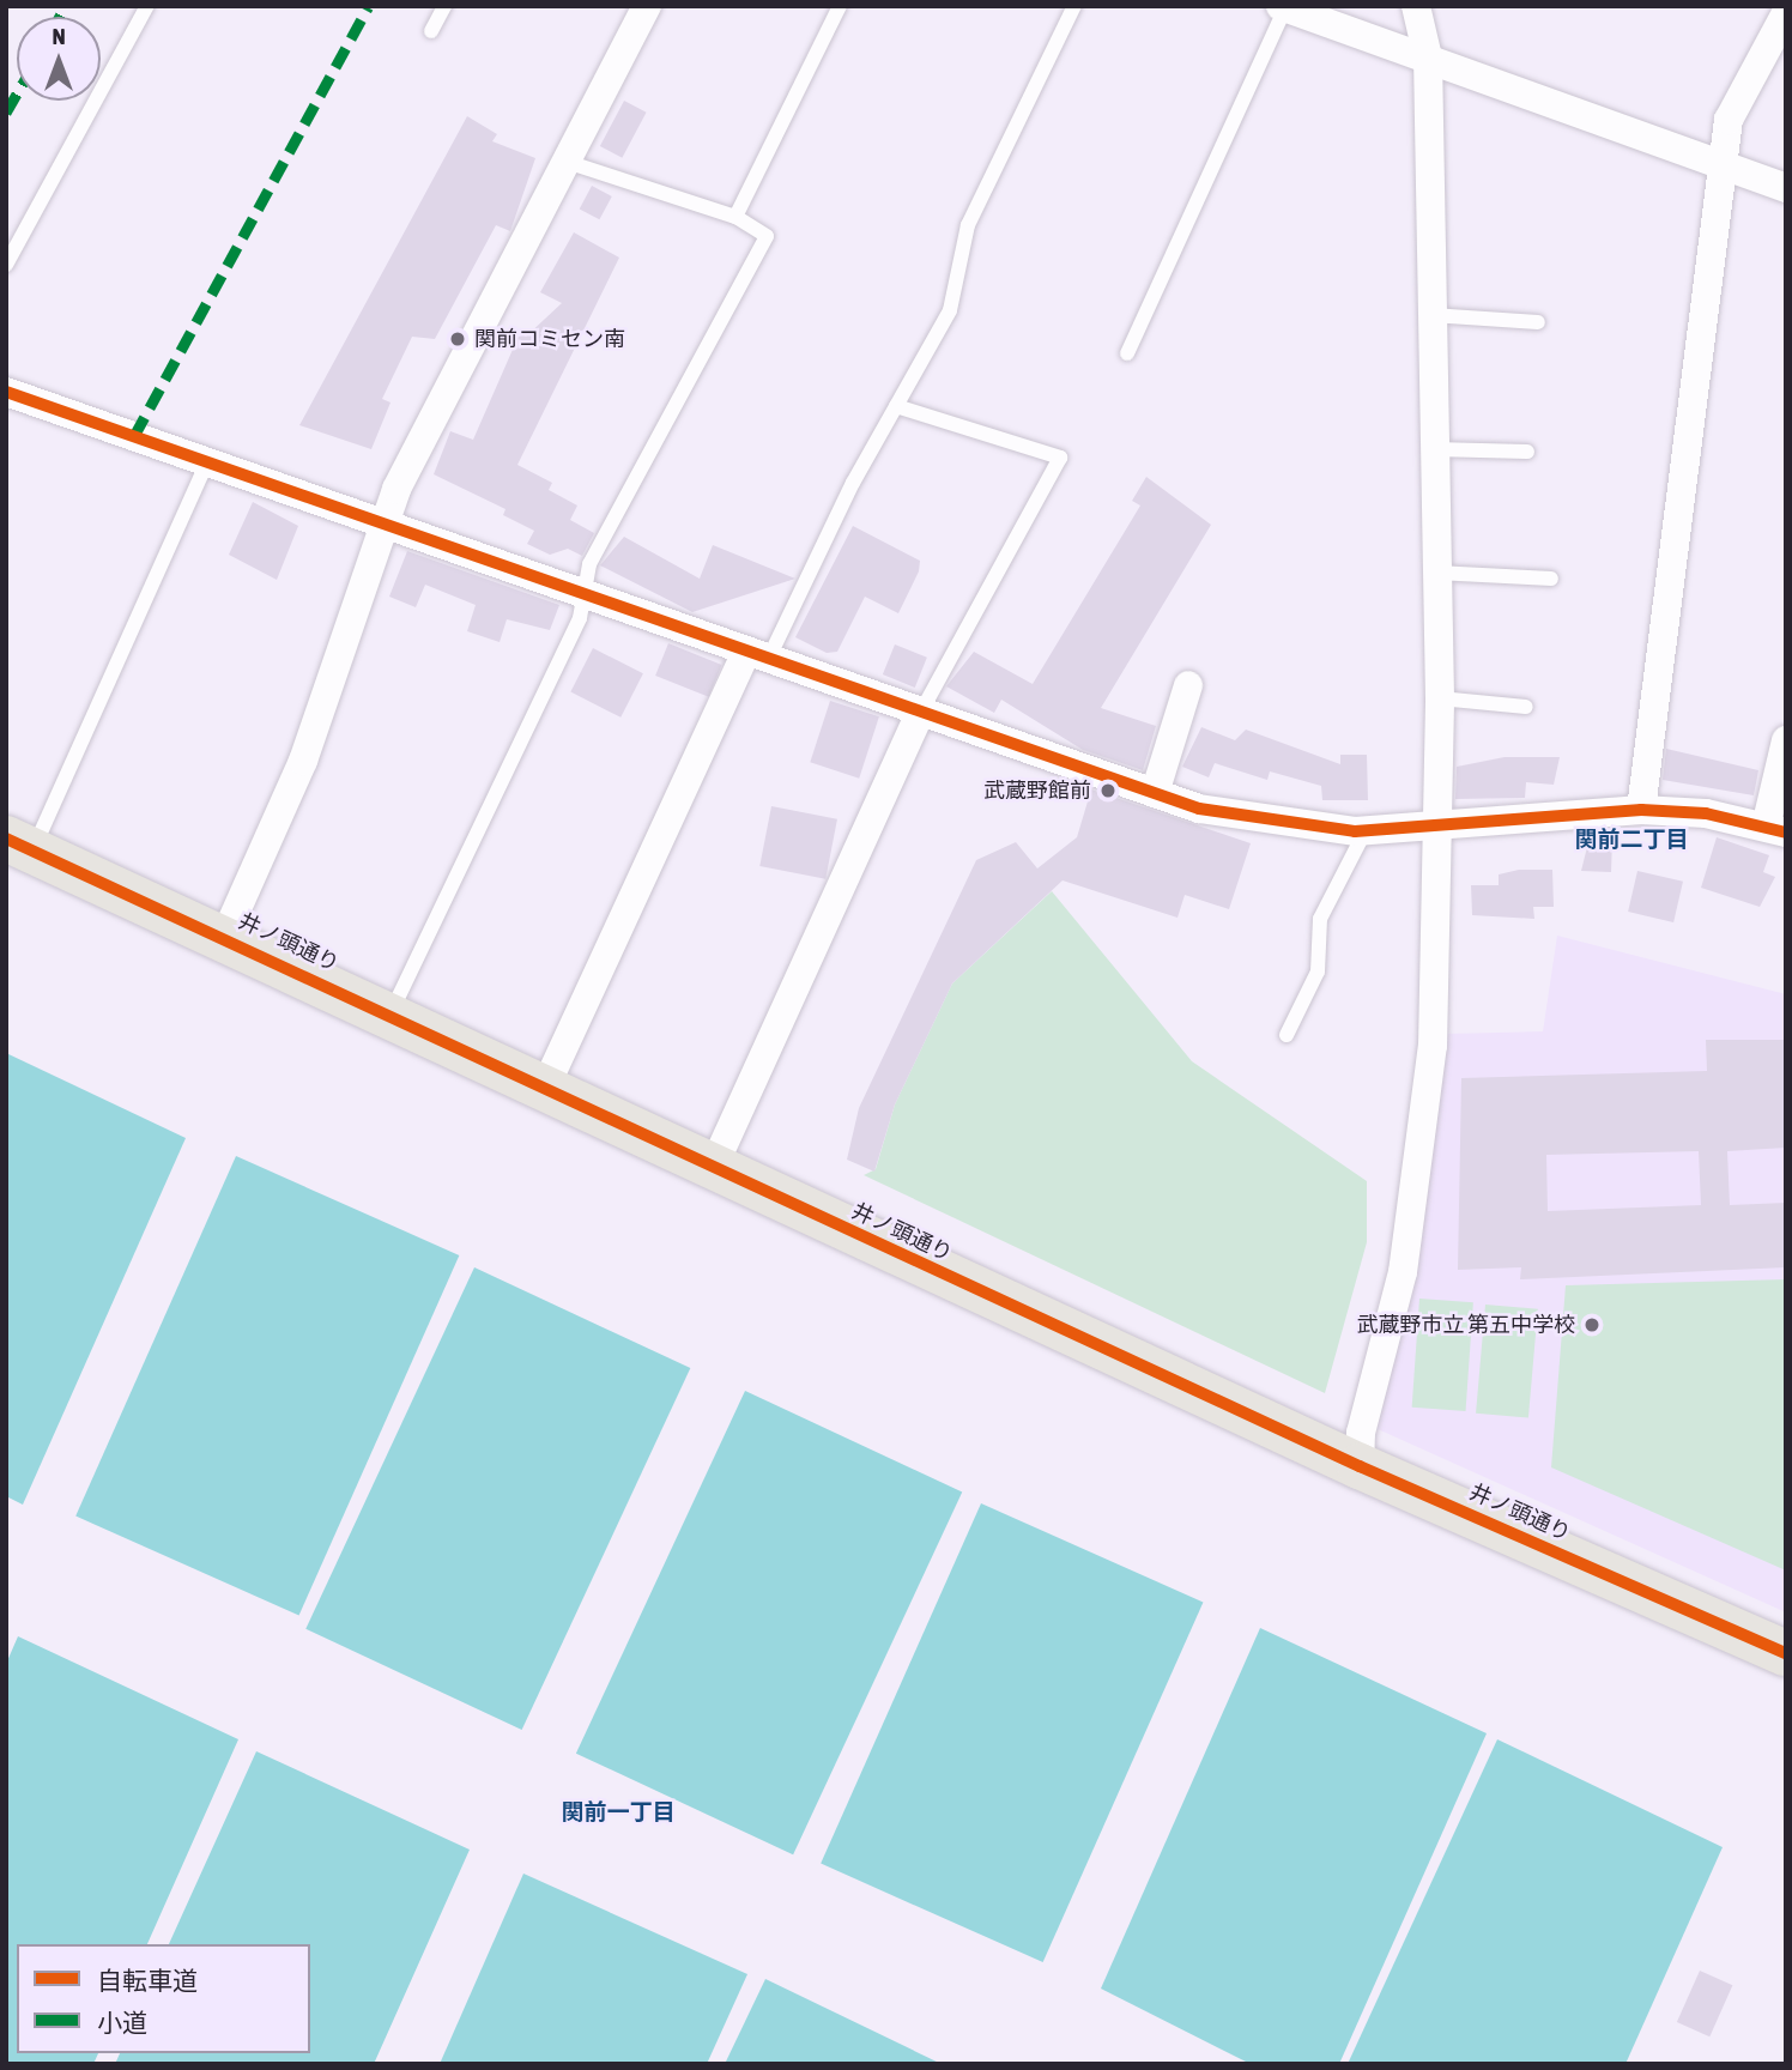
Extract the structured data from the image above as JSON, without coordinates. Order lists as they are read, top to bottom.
{
  "streets": {
    "main road": ["井ノ頭通り"]
  },
  "districts": ["関前二丁目", "関前一丁目"],
  "places": ["関前コミセン南", "武蔵野館前", "武蔵野市立 第五中学校"],
  "legend": ["自転車道", "小道"],
  "north": "top"
}
